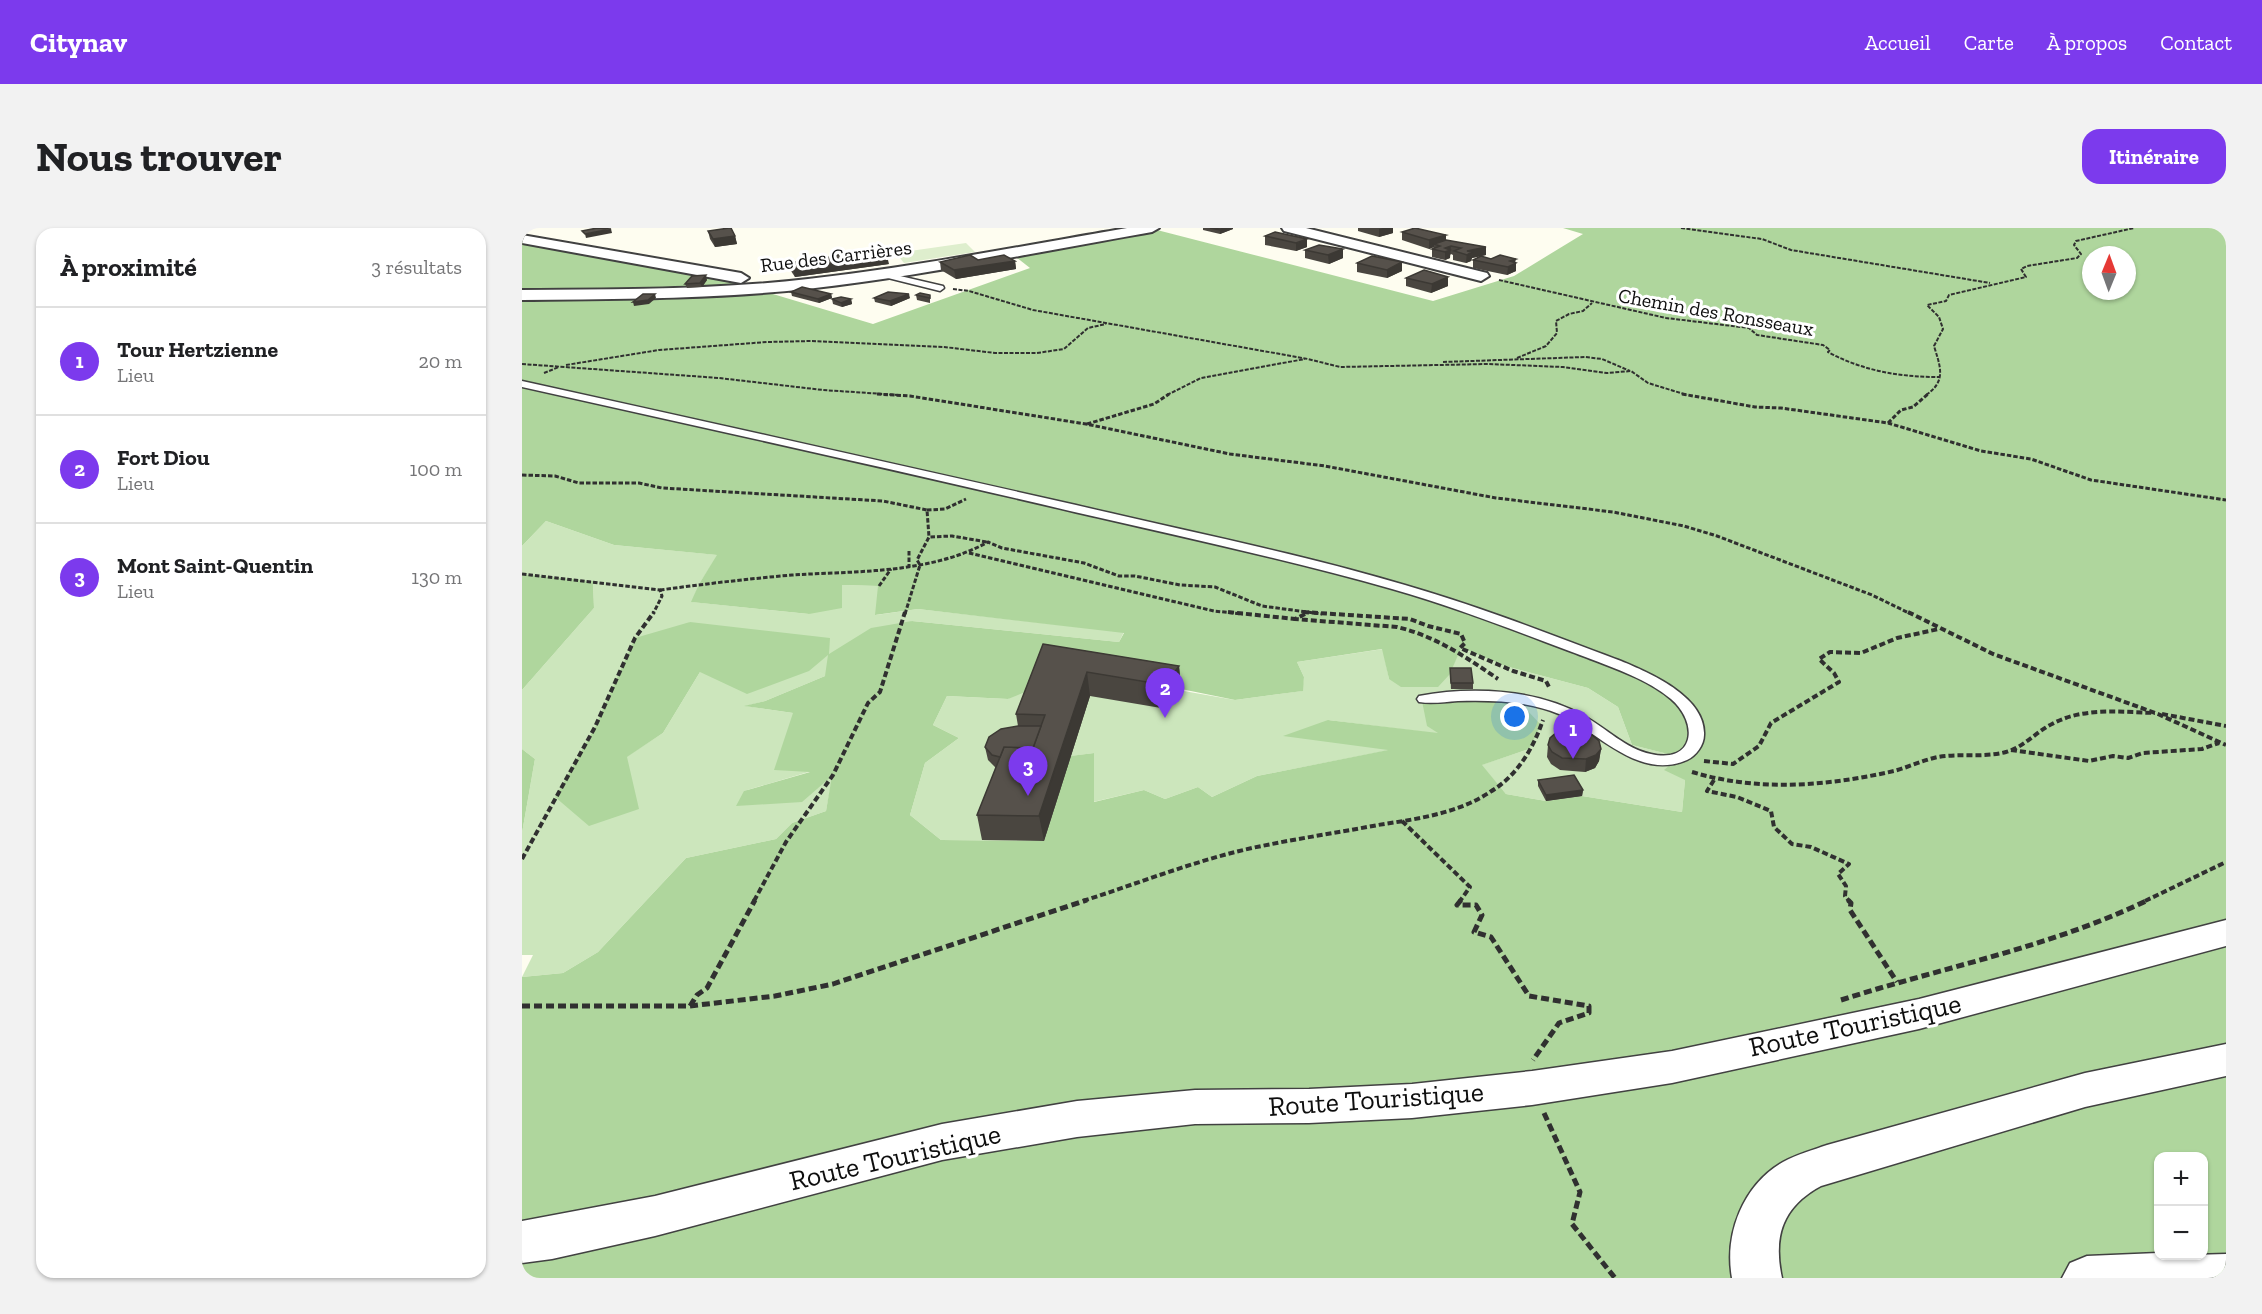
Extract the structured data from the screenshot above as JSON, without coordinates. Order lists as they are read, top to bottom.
{
  "streets": {
    "street": ["Rue des Carrières", "Route Touristique"],
    "path": ["Chemin des Ronsseaux"]
  },
  "north": "top",
  "page": {
    "header": "Citynav",
    "nav": [
      "Accueil",
      "Carte",
      "À propos",
      "Contact"
    ],
    "buttons": "Itinéraire",
    "title": "Nous trouver",
    "heading": ["À proximité", "3 résultats"],
    "list": [
      {
        "mark": "1",
        "name": "Tour Hertzienne",
        "note": "Lieu",
        "value": "20 m"
      },
      {
        "mark": "2",
        "name": "Fort Diou",
        "note": "Lieu",
        "value": "100 m"
      },
      {
        "mark": "3",
        "name": "Mont Saint-Quentin",
        "note": "Lieu",
        "value": "130 m"
      }
    ],
    "pins": ["2", "1", "3"],
    "map_buttons": ["+", "−"]
  }
}
